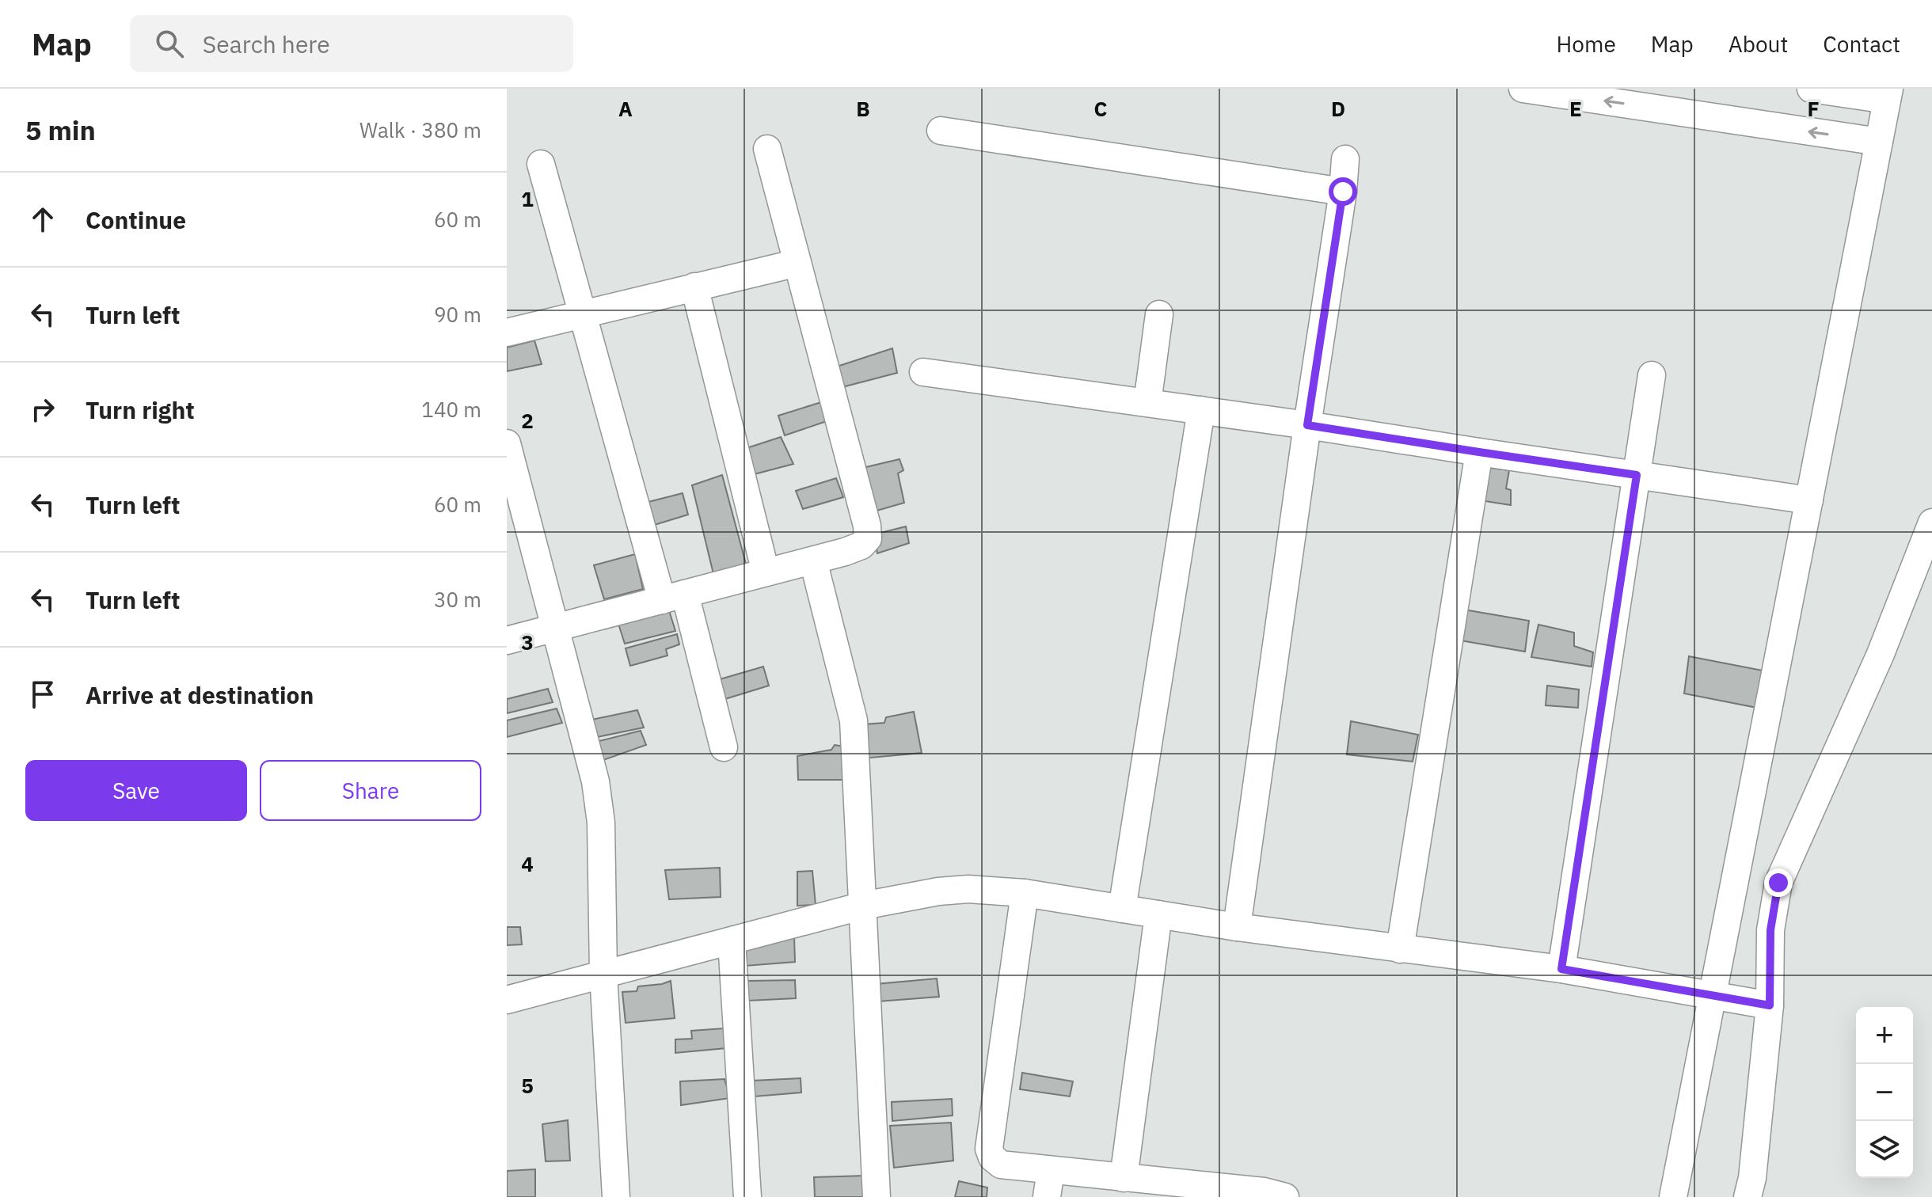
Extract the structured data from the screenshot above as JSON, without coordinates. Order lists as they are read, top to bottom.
{
  "page": {
    "header": "Map",
    "search": "Search here",
    "nav": [
      "Home",
      "Map",
      "About",
      "Contact"
    ],
    "heading": ["5 min", "Walk · 380 m"],
    "list": [
      ["Continue", "60 m"],
      ["Turn left", "90 m"],
      ["Turn right", "140 m"],
      ["Turn left", "60 m"],
      ["Turn left", "30 m"],
      "Arrive at destination"
    ],
    "buttons": ["Save", "Share"],
    "map_buttons": ["+", "−"]
  },
  "grid": {
    "columns": [
      "A",
      "B",
      "C",
      "D",
      "E",
      "F"
    ],
    "rows": [
      "1",
      "2",
      "3",
      "4",
      "5"
    ]
  }
}
